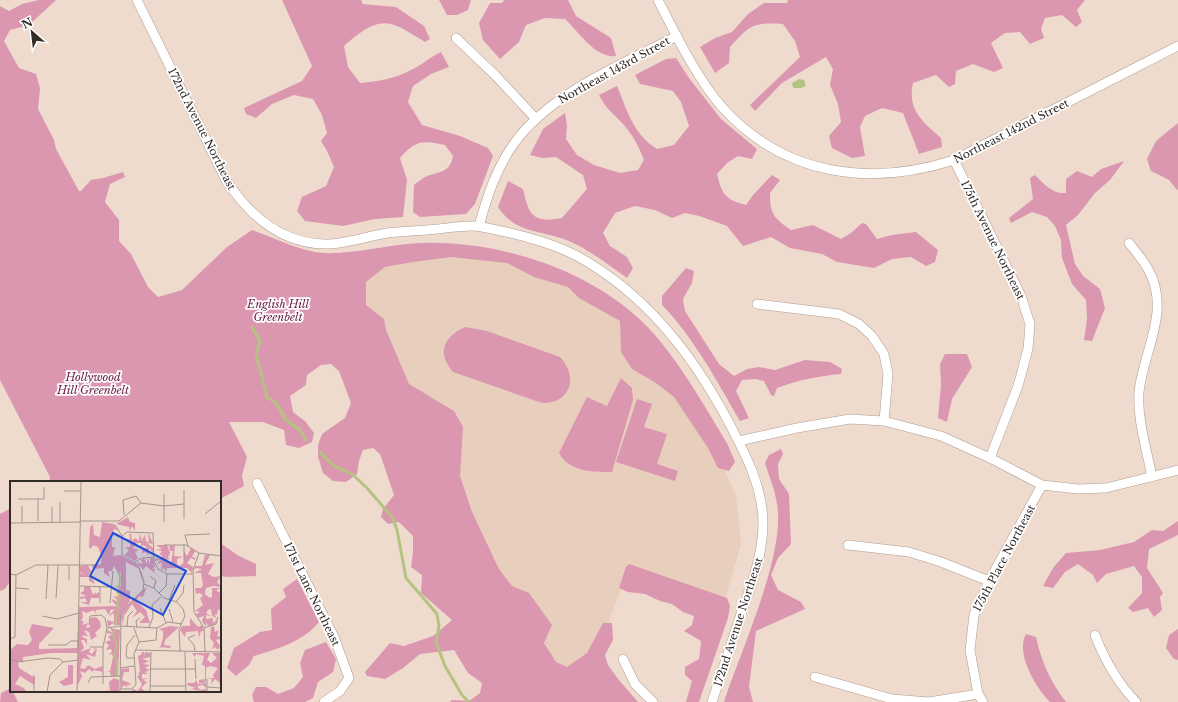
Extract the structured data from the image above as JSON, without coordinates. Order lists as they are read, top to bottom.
{
  "streets": {
    "street": [
      "Northeast 143rd Street",
      "172nd Avenue Northeast",
      "Northeast 142nd Street",
      "175th Avenue Northeast",
      "175th Place Northeast",
      "171st Lane Northeast"
    ]
  },
  "crossings": [
    ["Northeast 143rd Street", "172nd Avenue Northeast"],
    ["Northeast 143rd Street", "Northeast 142nd Street"],
    ["Northeast 142nd Street", "175th Avenue Northeast"]
  ],
  "parks": ["English Hill Greenbelt", "Hollywood Hill Greenbelt"],
  "north": "top left"
}
